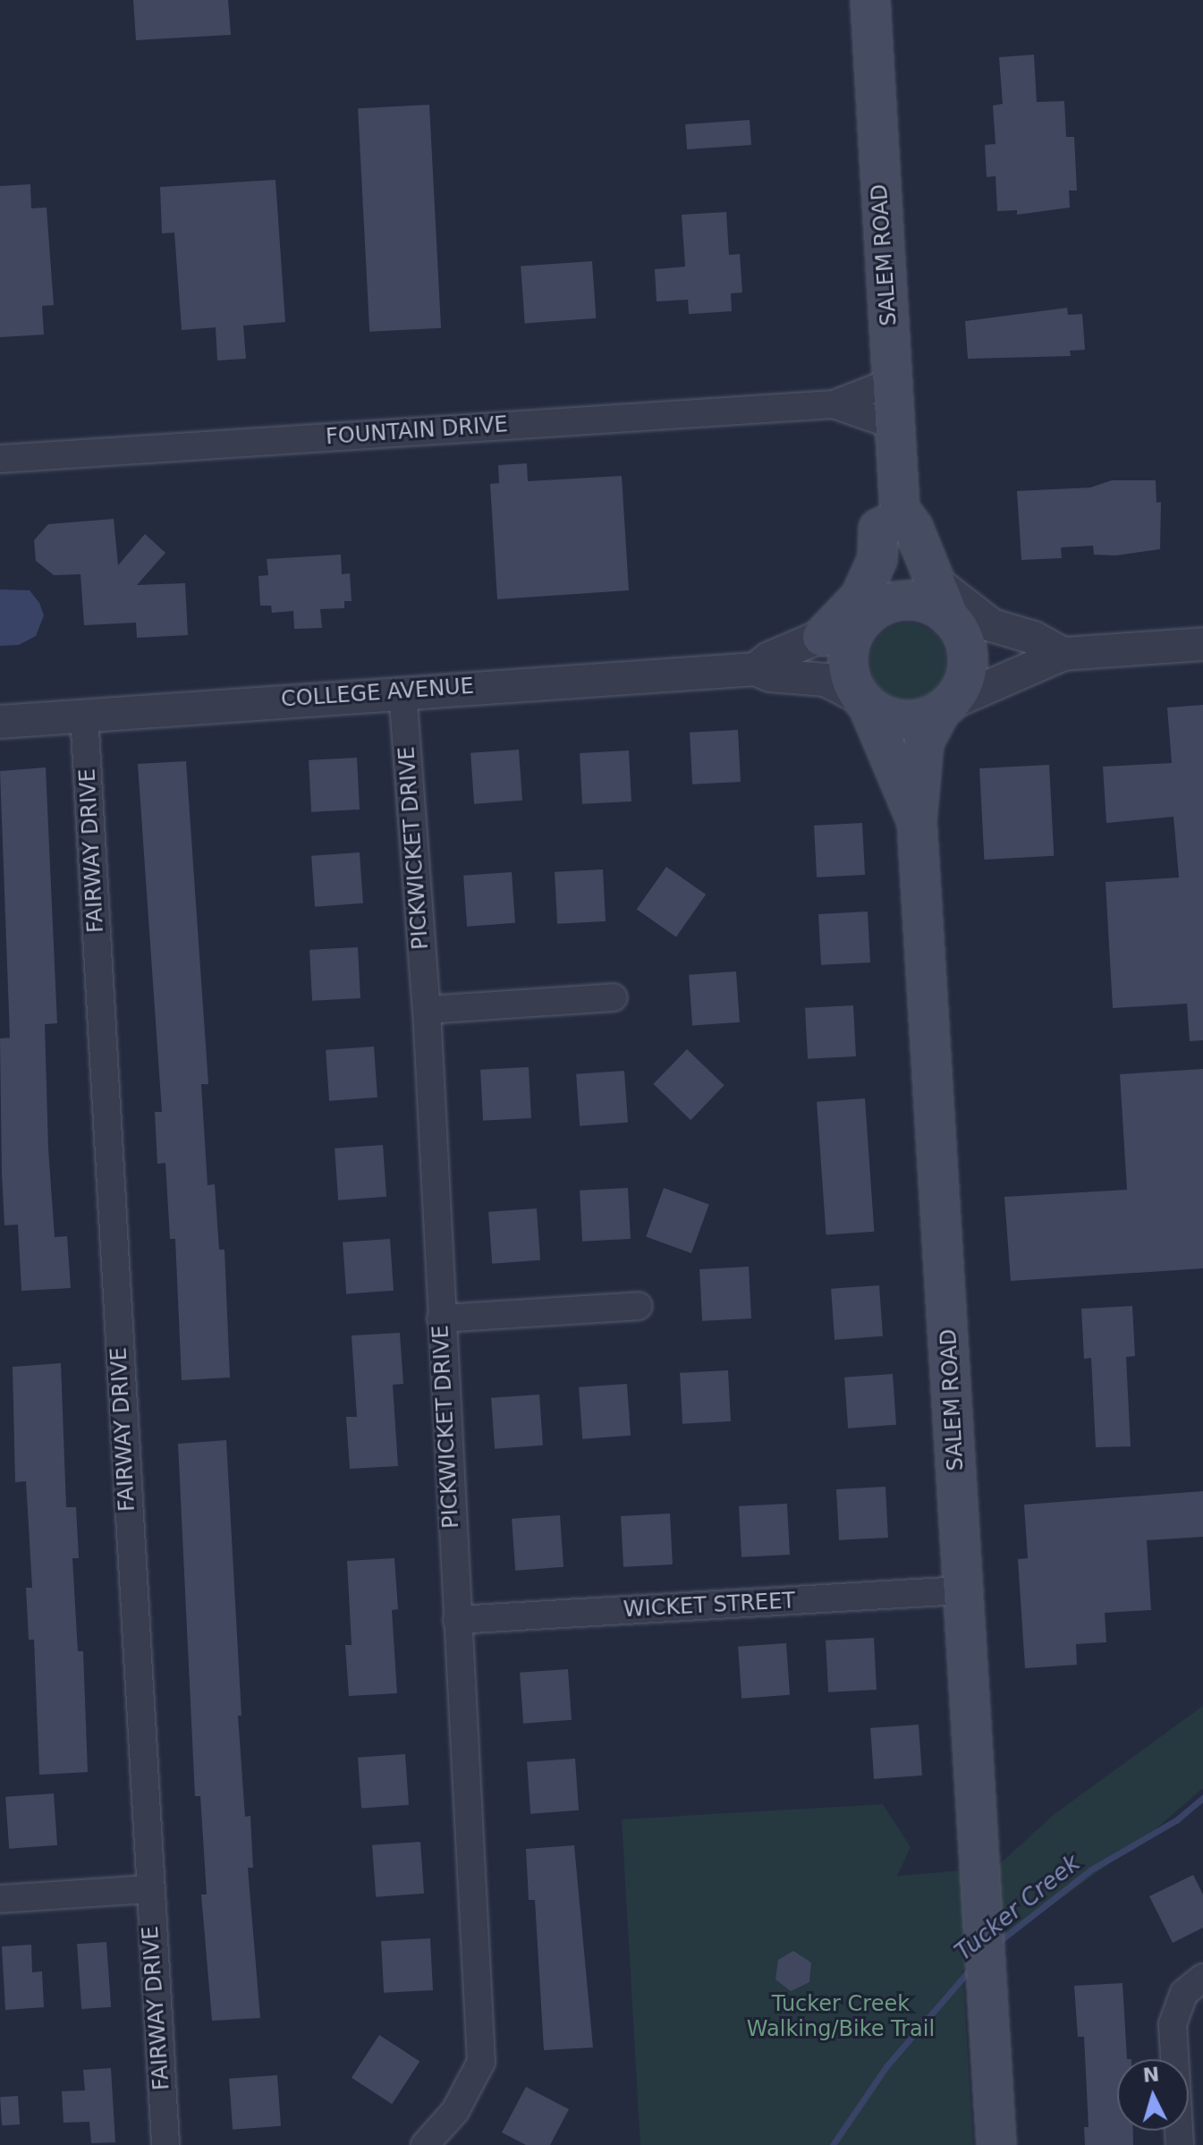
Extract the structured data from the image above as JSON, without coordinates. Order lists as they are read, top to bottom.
{
  "streets": {
    "main road": ["SALEM ROAD"],
    "street": [
      "FOUNTAIN DRIVE",
      "COLLEGE AVENUE",
      "PICKWICKET DRIVE",
      "FAIRWAY DRIVE",
      "WICKET STREET"
    ]
  },
  "crossings": [
    ["SALEM ROAD", "FOUNTAIN DRIVE"],
    ["SALEM ROAD", "COLLEGE AVENUE"],
    ["SALEM ROAD", "WICKET STREET"],
    ["COLLEGE AVENUE", "PICKWICKET DRIVE"],
    ["COLLEGE AVENUE", "FAIRWAY DRIVE"],
    ["PICKWICKET DRIVE", "WICKET STREET"]
  ],
  "water": ["Tucker Creek"],
  "parks": ["Tucker Creek Walking/Bike Trail"],
  "north": "top"
}
